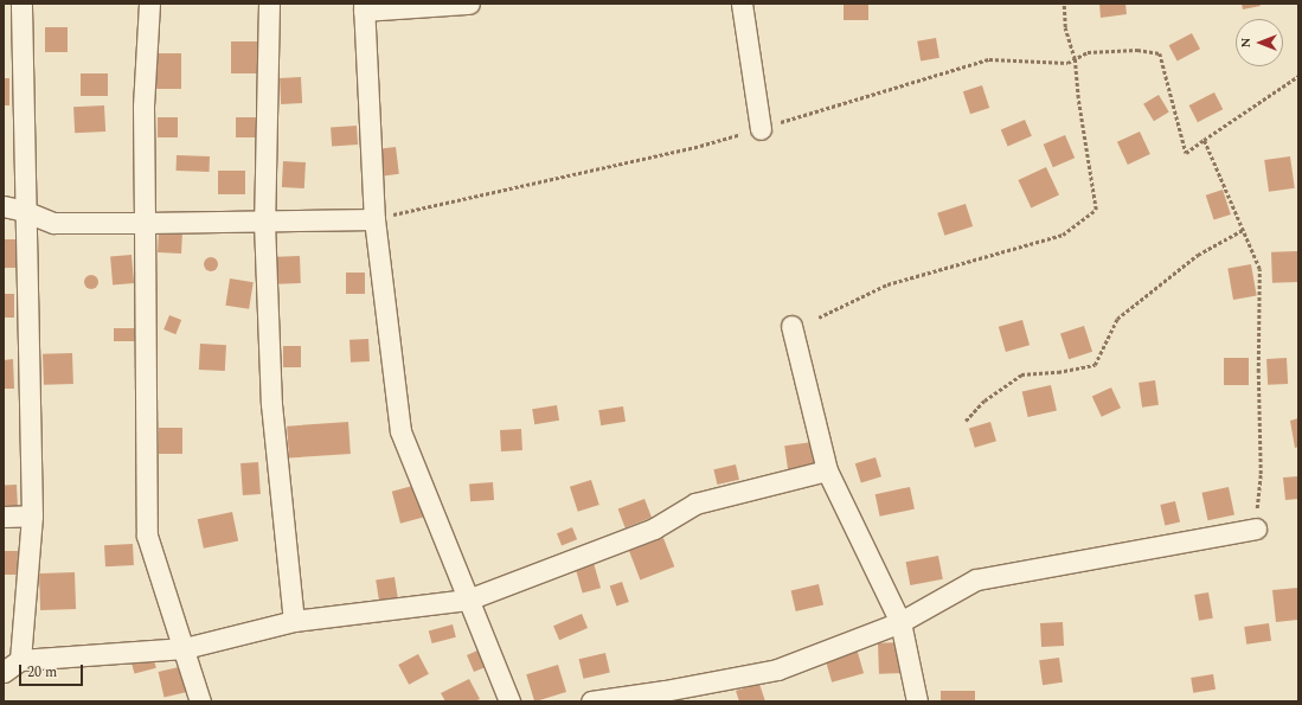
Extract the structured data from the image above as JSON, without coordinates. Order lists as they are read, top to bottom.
{
  "scale_bar": "20 m",
  "north": "left"
}
